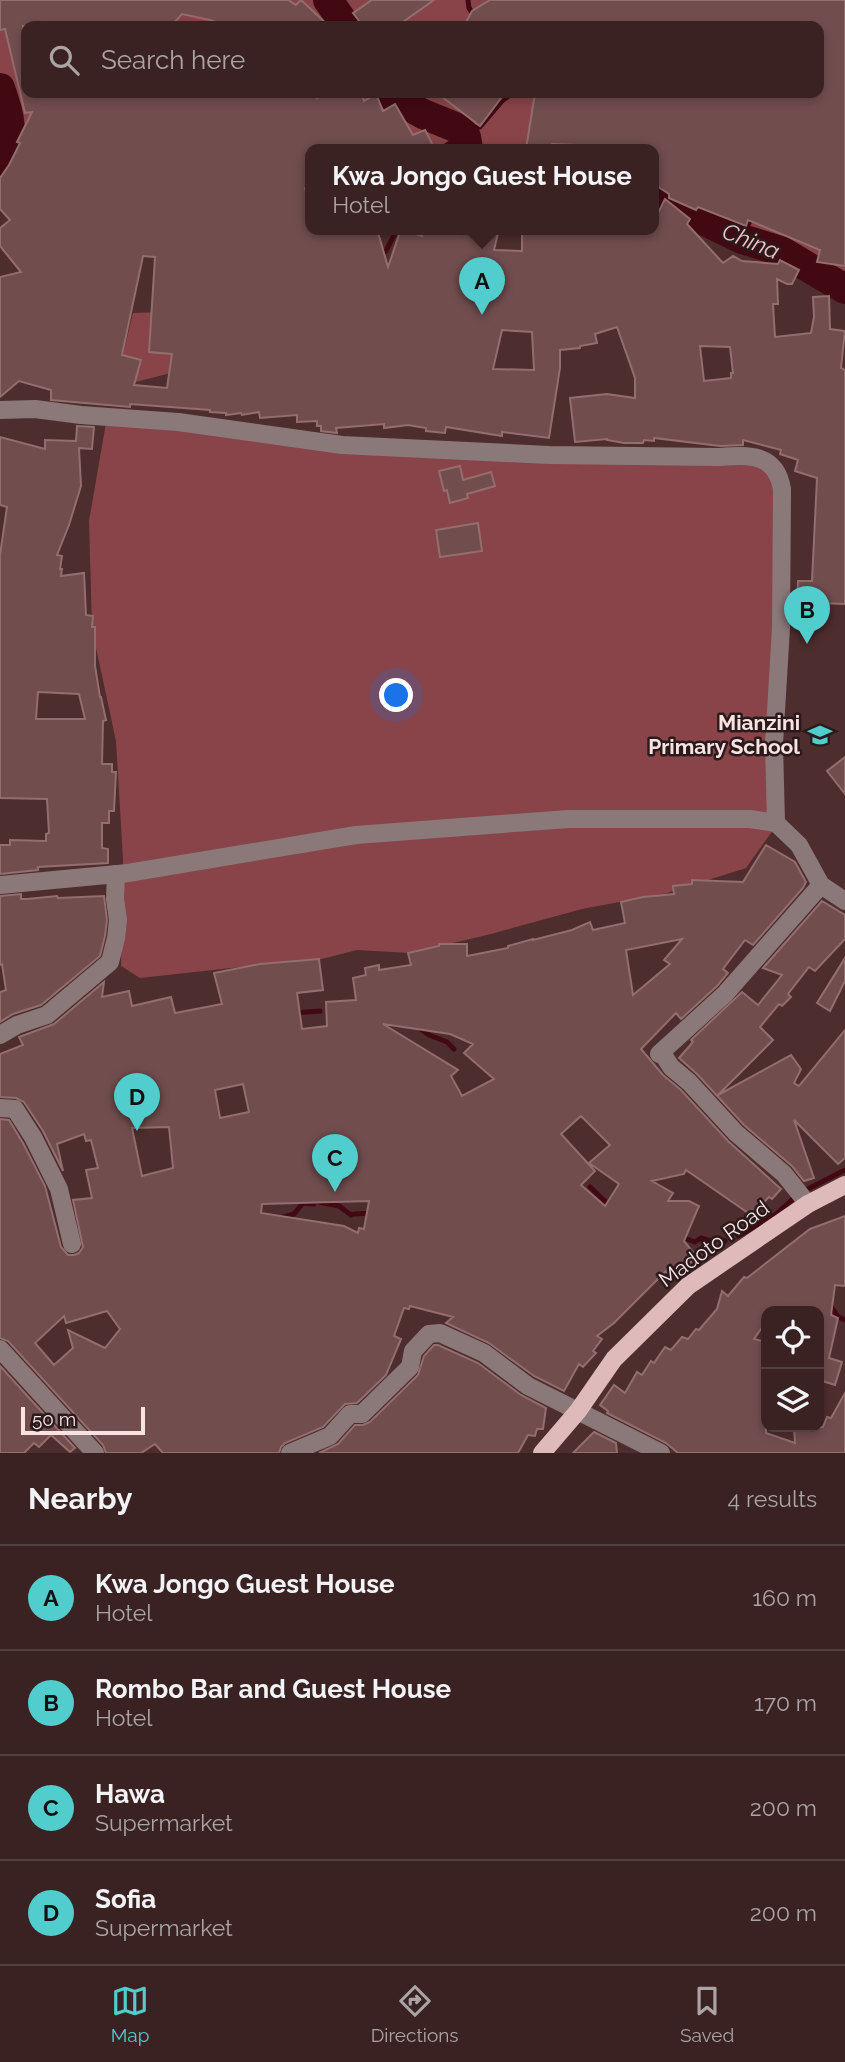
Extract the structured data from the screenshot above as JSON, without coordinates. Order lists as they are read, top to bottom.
{
  "streets": {
    "main road": ["Madoto Road"]
  },
  "water": ["China"],
  "places": {
    "school or university": ["Mianzini Primary School"]
  },
  "scale_bar": "50 m",
  "page": {
    "search": "Search here",
    "popup": ["Kwa Jongo Guest House", "Hotel"],
    "pins": [
      "A",
      "B",
      "D",
      "C"
    ],
    "scale": "50 m",
    "heading": ["Nearby", "4 results"],
    "list": [
      {
        "mark": "A",
        "name": "Kwa Jongo Guest House",
        "note": "Hotel",
        "value": "160 m"
      },
      {
        "mark": "B",
        "name": "Rombo Bar and Guest House",
        "note": "Hotel",
        "value": "170 m"
      },
      {
        "mark": "C",
        "name": "Hawa",
        "note": "Supermarket",
        "value": "200 m"
      },
      {
        "mark": "D",
        "name": "Sofia",
        "note": "Supermarket",
        "value": "200 m"
      }
    ],
    "nav": ["Map", "Directions", "Saved"]
  }
}
